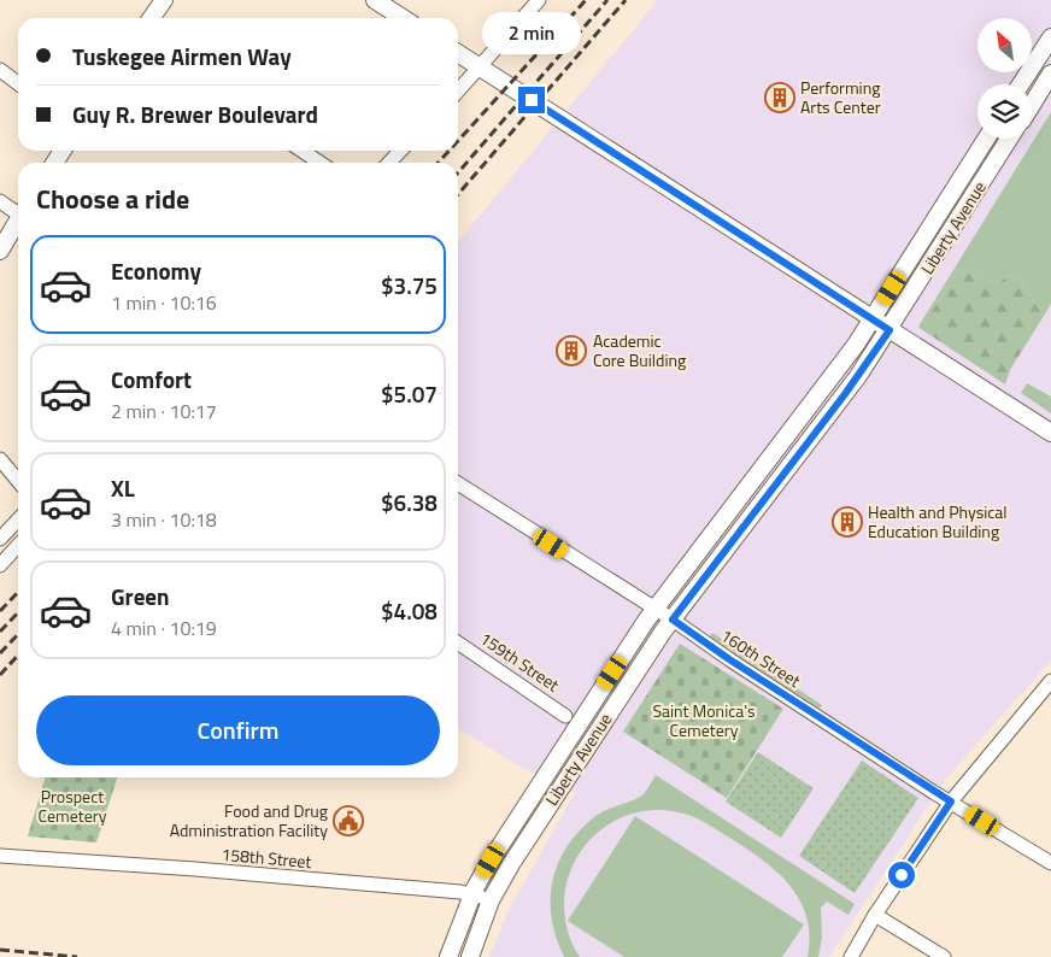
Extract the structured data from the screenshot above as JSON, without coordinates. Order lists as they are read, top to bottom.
{
  "streets": {
    "main road": ["Liberty Avenue"],
    "street": ["160th Street", "159th Street", "158th Street"]
  },
  "crossings": [
    ["Liberty Avenue", "160th Street"],
    ["Liberty Avenue", "158th Street"]
  ],
  "parks": ["Saint Monica's Cemetery", "Prospect Cemetery"],
  "places": {
    "building": ["Performing Arts Center", "Academic Core Building", "Health and Physical Education Building"],
    "public building": ["Food and Drug Administration Facility"]
  },
  "north": "top left",
  "page": {
    "bubble": "2 min",
    "banner": ["Tuskegee Airmen Way", "Guy R. Brewer Boulevard"],
    "heading": "Choose a ride",
    "list": [
      {
        "name": "Economy",
        "note": "1 min · 10:16",
        "value": "$3.75"
      },
      {
        "name": "Comfort",
        "note": "2 min · 10:17",
        "value": "$5.07"
      },
      {
        "name": "XL",
        "note": "3 min · 10:18",
        "value": "$6.38"
      },
      {
        "name": "Green",
        "note": "4 min · 10:19",
        "value": "$4.08"
      }
    ],
    "buttons": "Confirm"
  }
}
